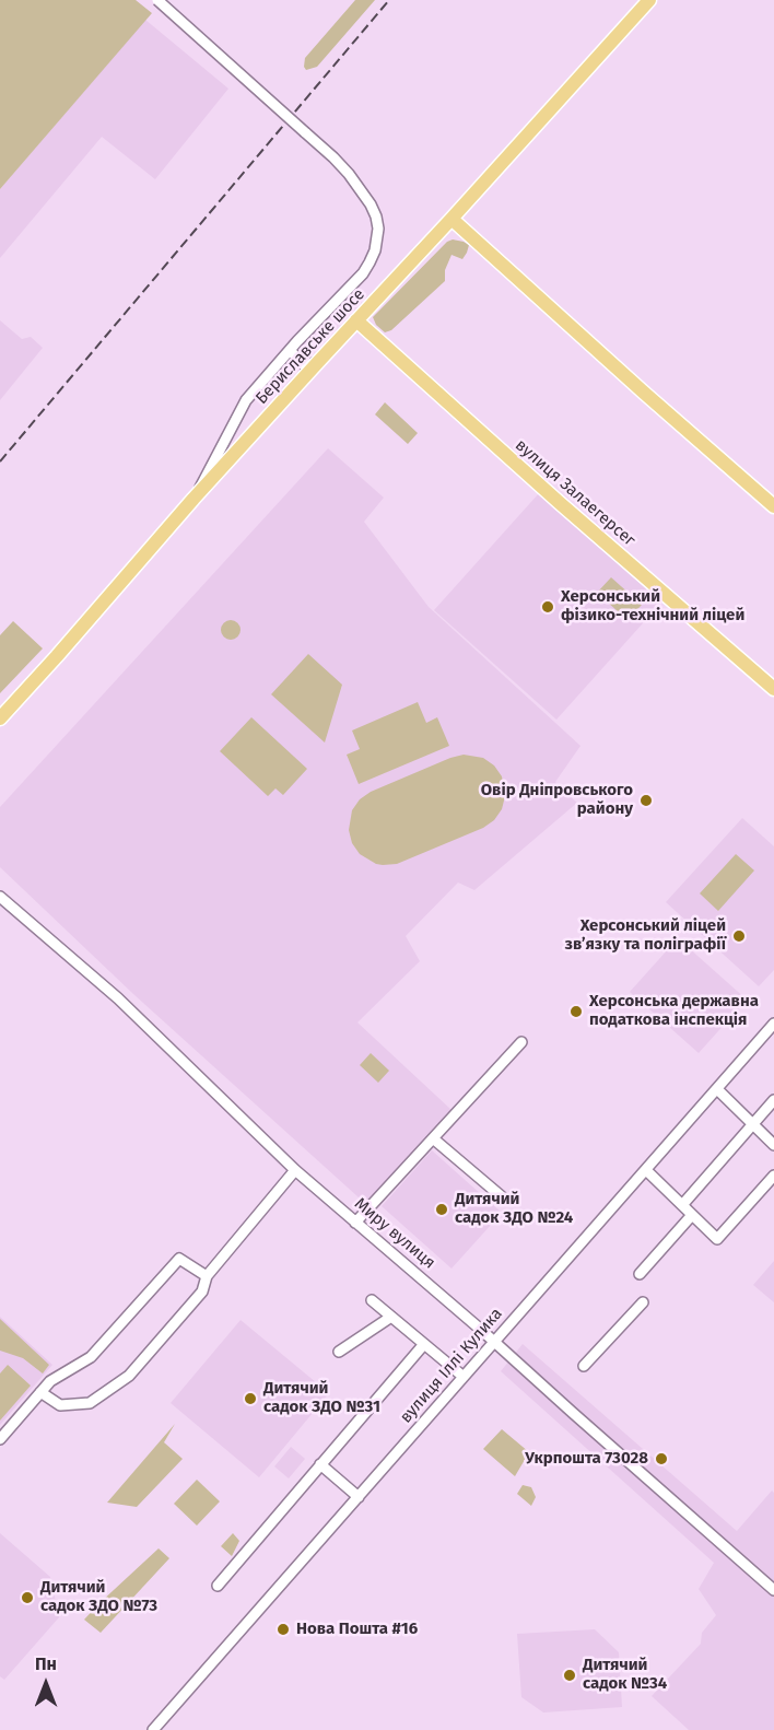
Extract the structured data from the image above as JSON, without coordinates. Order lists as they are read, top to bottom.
{
  "streets": {
    "main road": ["Бериславське шосе", "вулиця Залаегерсег"],
    "street": ["Миру вулиця", "вулиця Іллі Кулика"]
  },
  "crossings": [
    ["Бериславське шосе", "вулиця Залаегерсег"],
    ["Миру вулиця", "вулиця Іллі Кулика"]
  ],
  "places": [
    "Херсонський фізико-технічний ліцей",
    "Овір Дніпровського району",
    "Херсонський ліцей зв’язку та поліграфії",
    "Херсонська державна податкова інспекція",
    "Дитячий садок ЗДО №24",
    "Дитячий садок ЗДО №31",
    "Укрпошта 73028",
    "Дитячий садок ЗДО №73",
    "Нова Пошта #16",
    "Дитячий садок №34"
  ],
  "north": "top"
}
